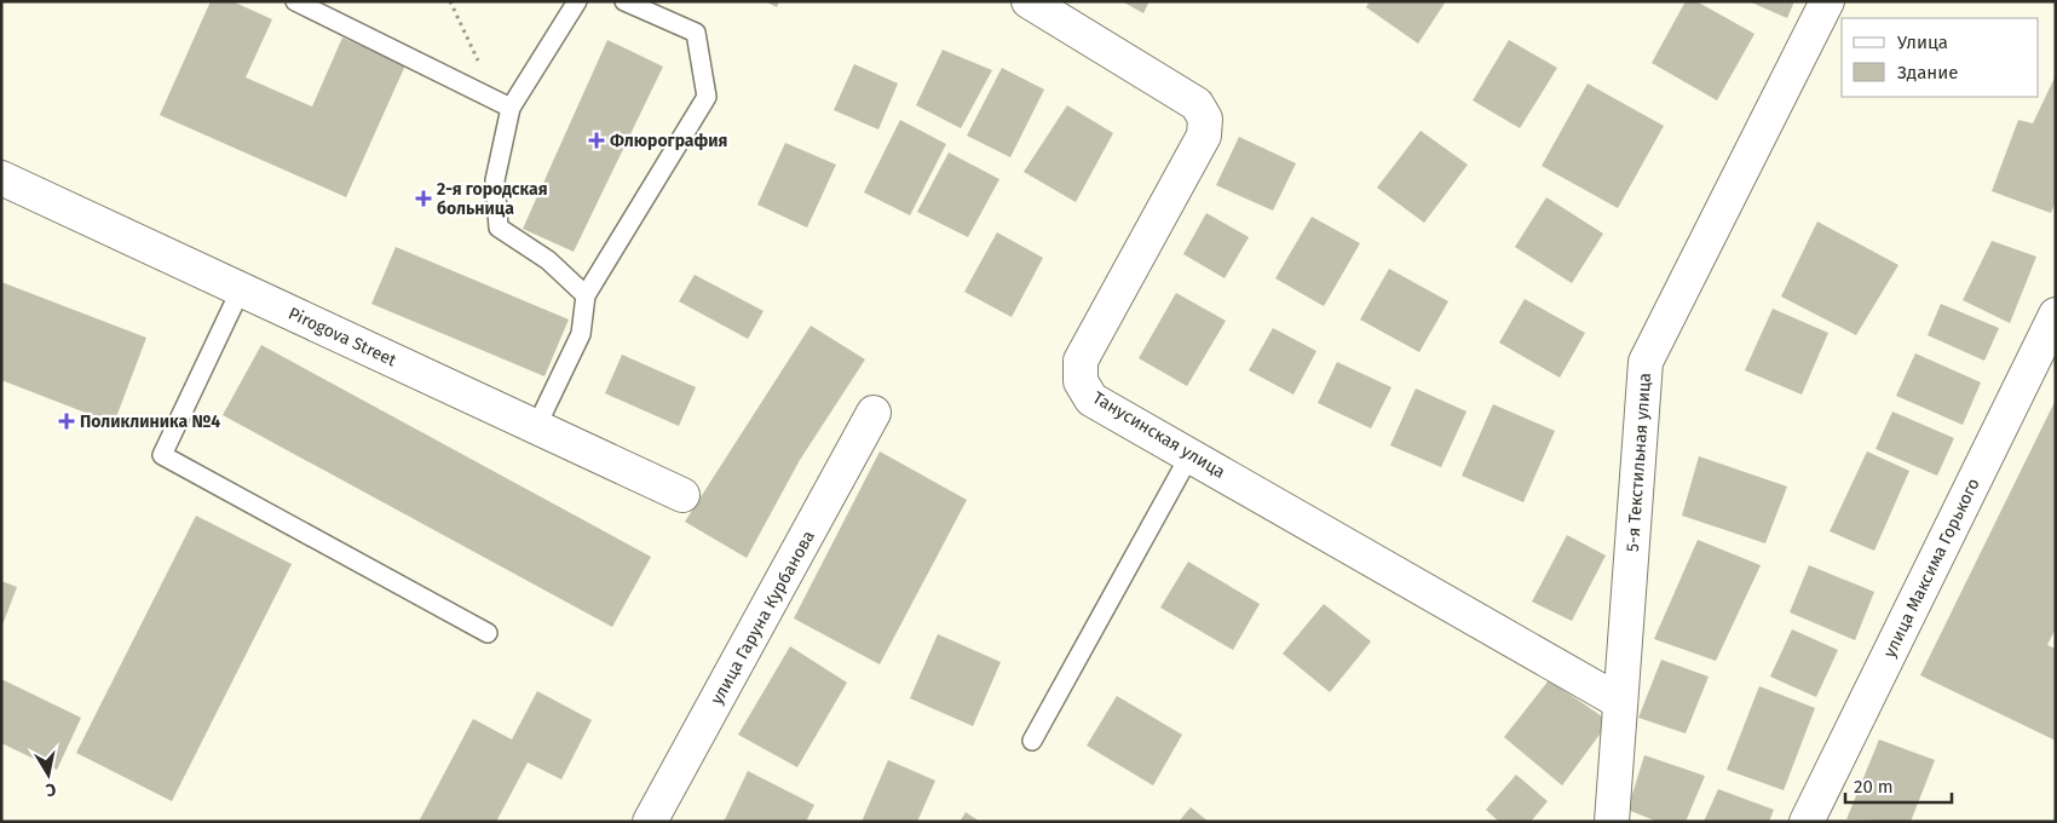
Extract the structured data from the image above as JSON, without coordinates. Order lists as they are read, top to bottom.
{
  "streets": {
    "street": [
      "Pirogova Street",
      "Танусинская улица",
      "5-я Текстильная улица",
      "улица Максима Горького",
      "улица Гаруна Курбанова"
    ]
  },
  "crossings": [
    ["Танусинская улица", "5-я Текстильная улица"]
  ],
  "places": {
    "health": ["Флюрография", "2-я городская больница", "Поликлиника №4"]
  },
  "legend": ["Улица", "Здание"],
  "scale_bar": "20 m",
  "north": "bottom"
}
